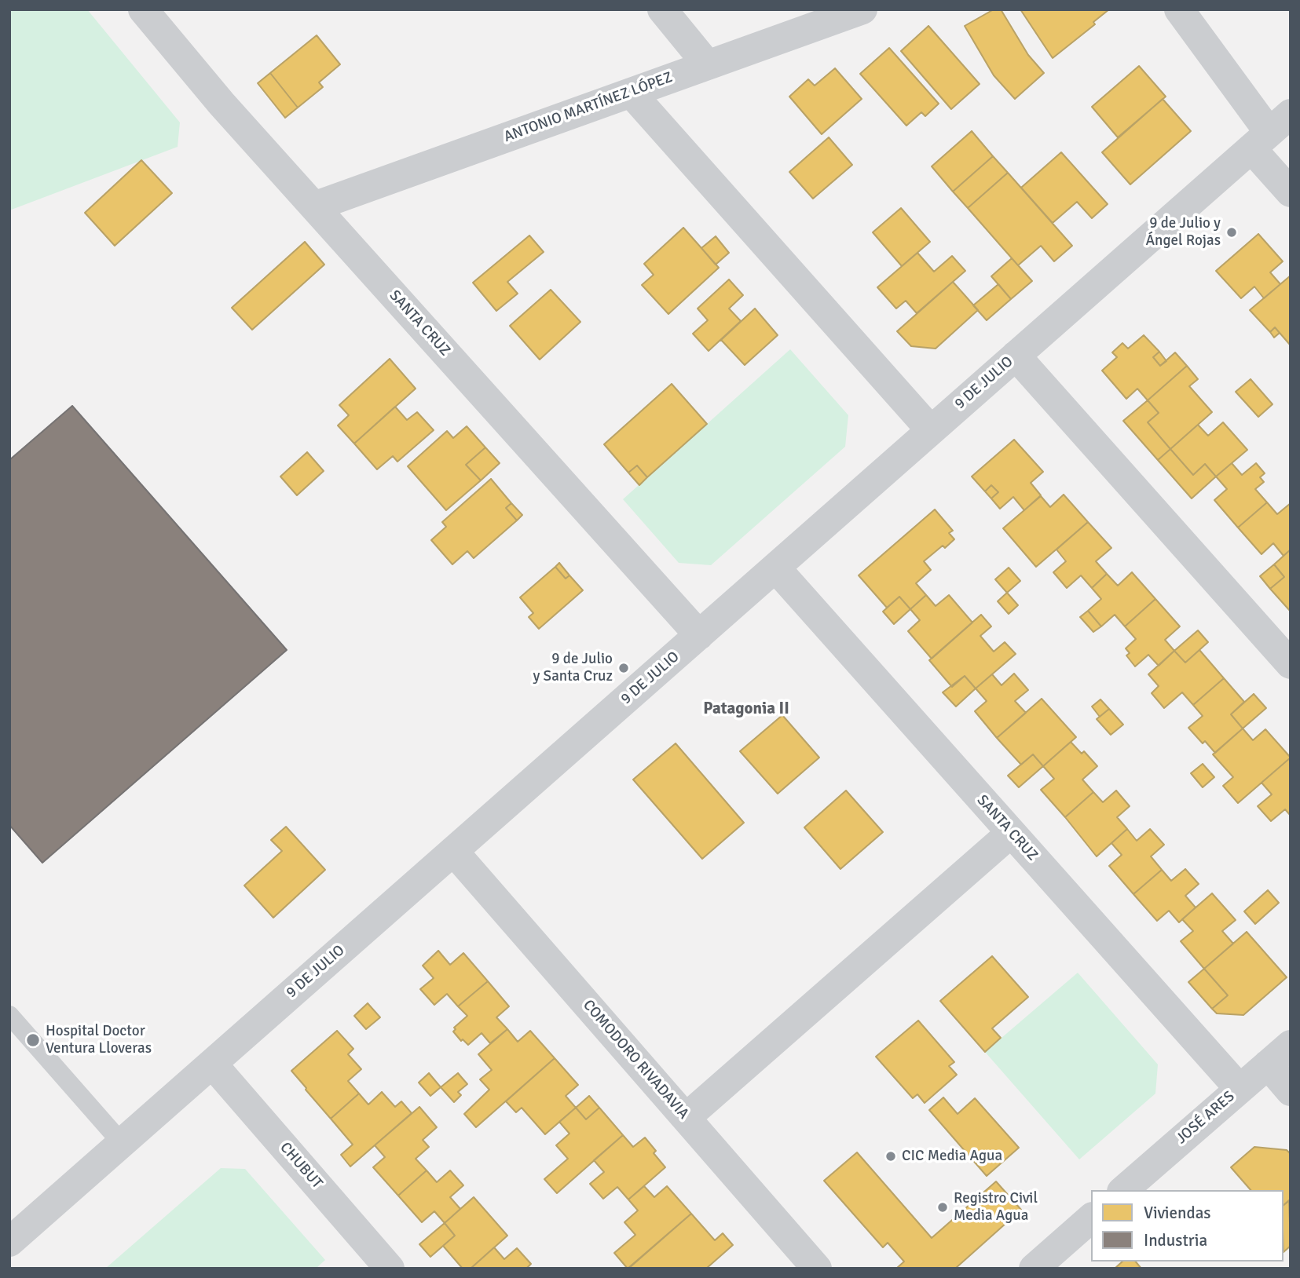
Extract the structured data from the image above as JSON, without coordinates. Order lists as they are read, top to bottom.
{
  "streets": {
    "street": [
      "ANTONIO MARTÍNEZ LÓPEZ",
      "SANTA CRUZ",
      "9 DE JULIO",
      "COMODORO RIVADAVIA",
      "JOSÉ ARES",
      "CHUBUT"
    ]
  },
  "crossings": [
    ["ANTONIO MARTÍNEZ LÓPEZ", "SANTA CRUZ"],
    ["SANTA CRUZ", "9 DE JULIO"],
    ["SANTA CRUZ", "JOSÉ ARES"],
    ["9 DE JULIO", "COMODORO RIVADAVIA"],
    ["9 DE JULIO", "CHUBUT"]
  ],
  "districts": ["Patagonia II"],
  "places": [
    "9 de Julio y Ángel Rojas",
    "9 de Julio y Santa Cruz",
    "Hospital Doctor Ventura Lloveras",
    "CIC Media Agua",
    "Registro Civil Media Agua"
  ],
  "legend": ["Viviendas", "Industria"]
}
